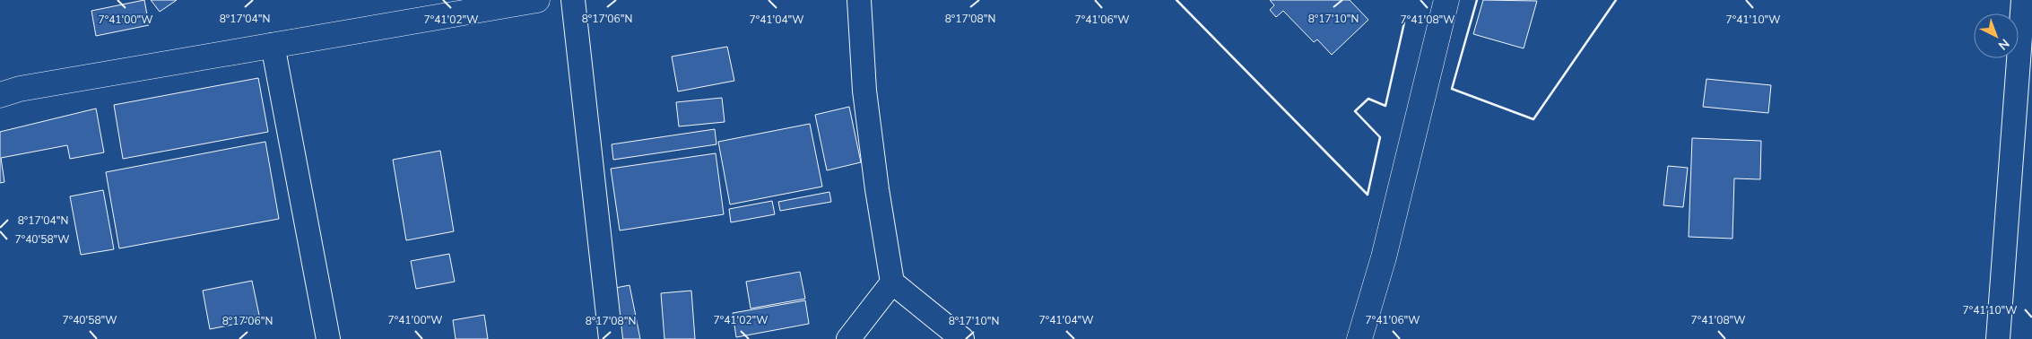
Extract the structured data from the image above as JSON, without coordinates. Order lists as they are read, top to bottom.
{
  "north": "bottom right",
  "coordinates": [
    "8°17'04\"N",
    "8°17'06\"N",
    "8°17'08\"N",
    "8°17'10\"N",
    "7°41'00\"W",
    "7°41'02\"W",
    "7°41'04\"W",
    "7°41'06\"W",
    "7°41'08\"W",
    "7°41'10\"W",
    "7°40'58\"W"
  ]
}
